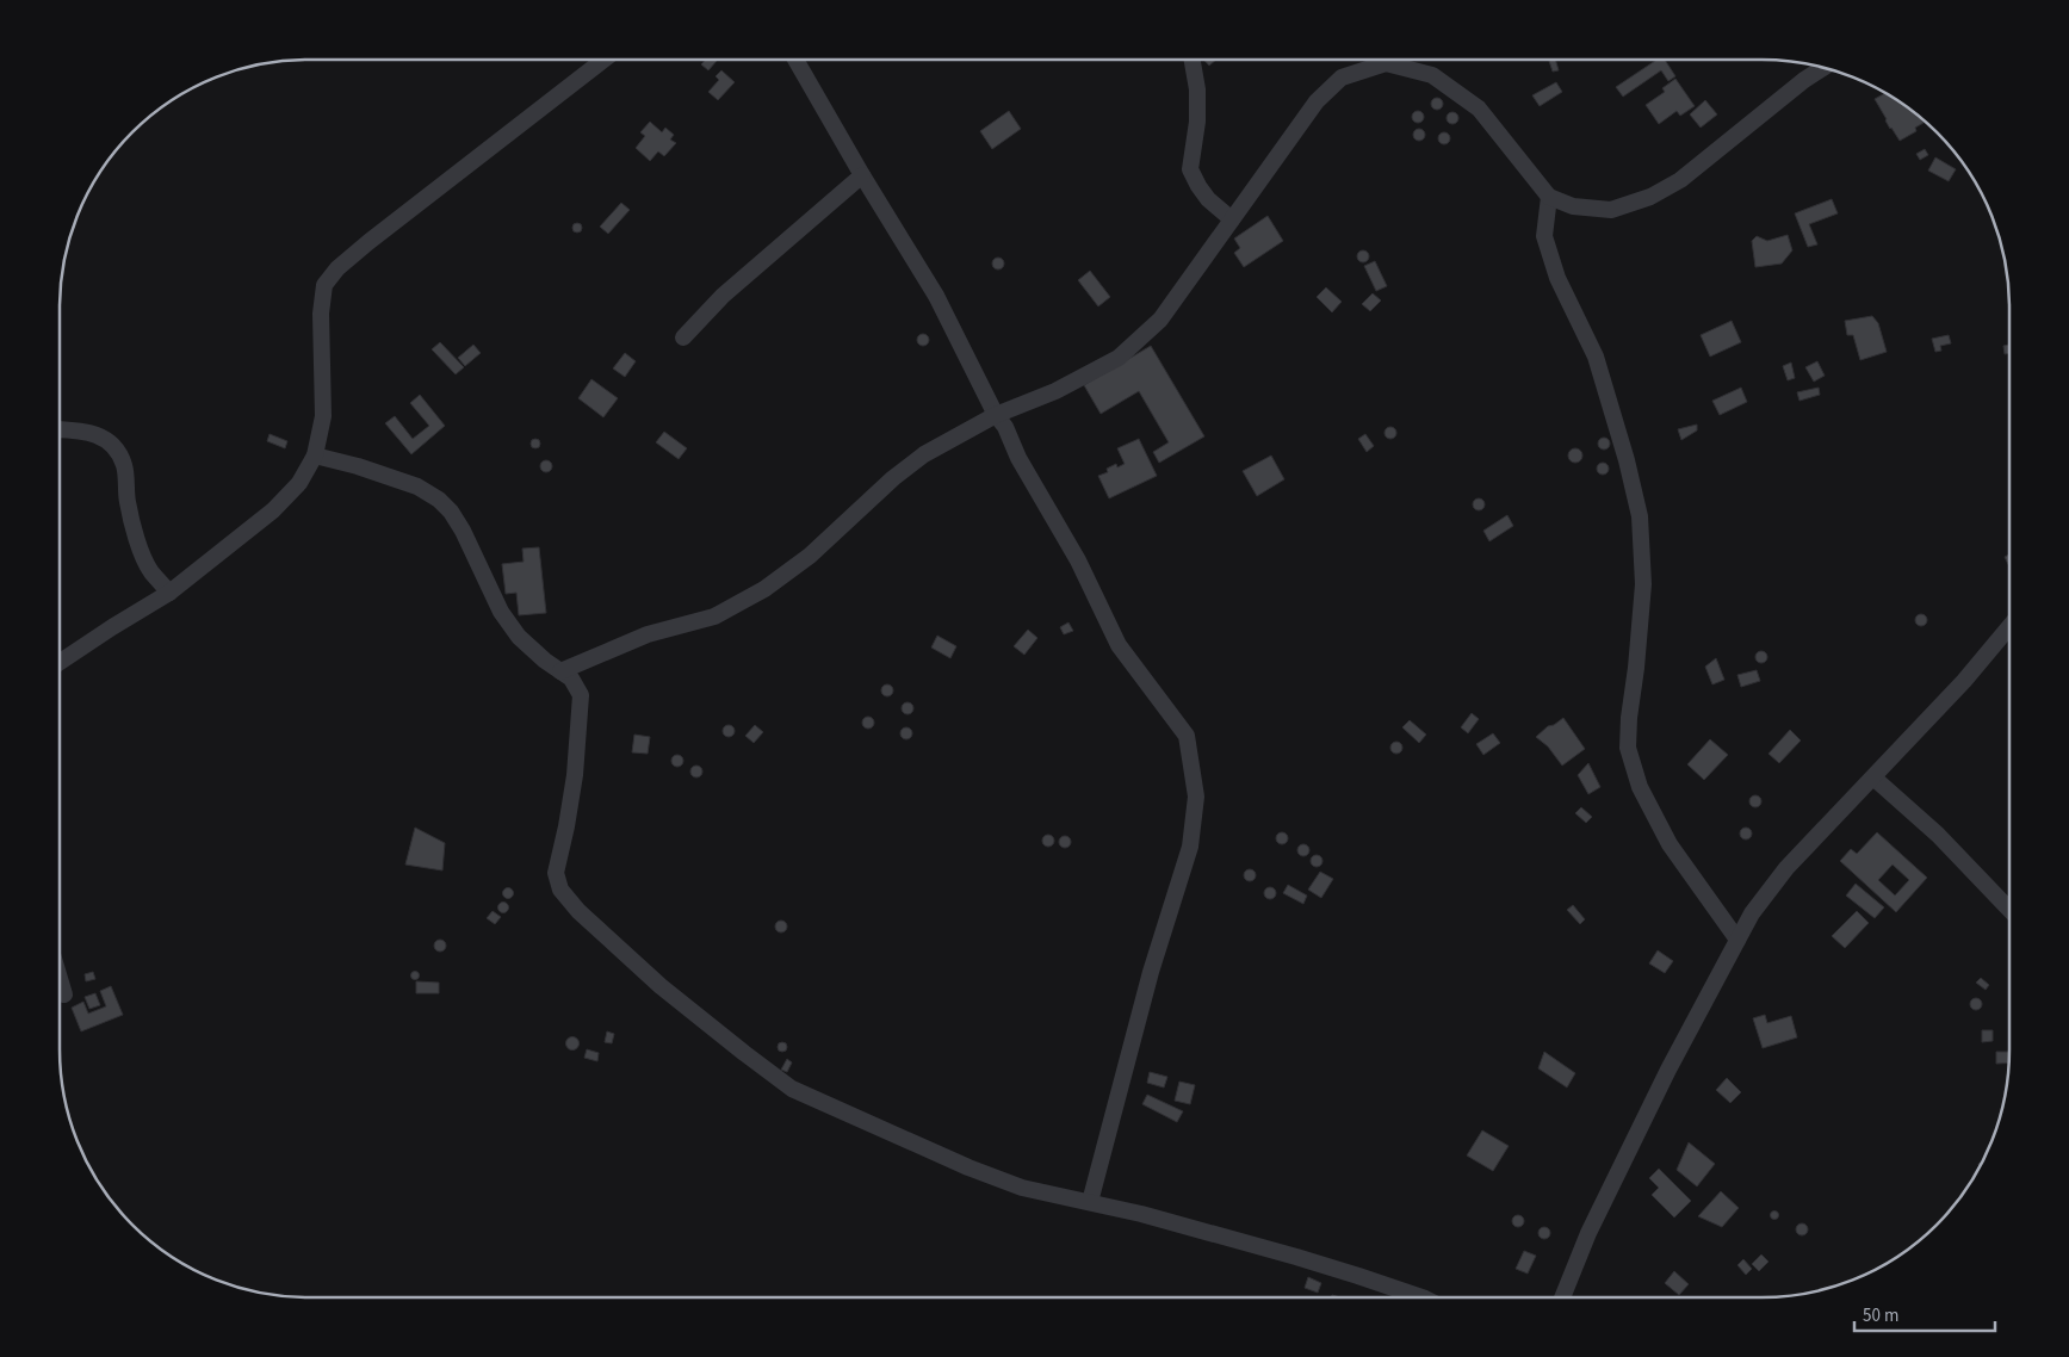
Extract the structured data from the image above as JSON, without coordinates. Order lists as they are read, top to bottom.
{
  "scale_bar": "50 m"
}
